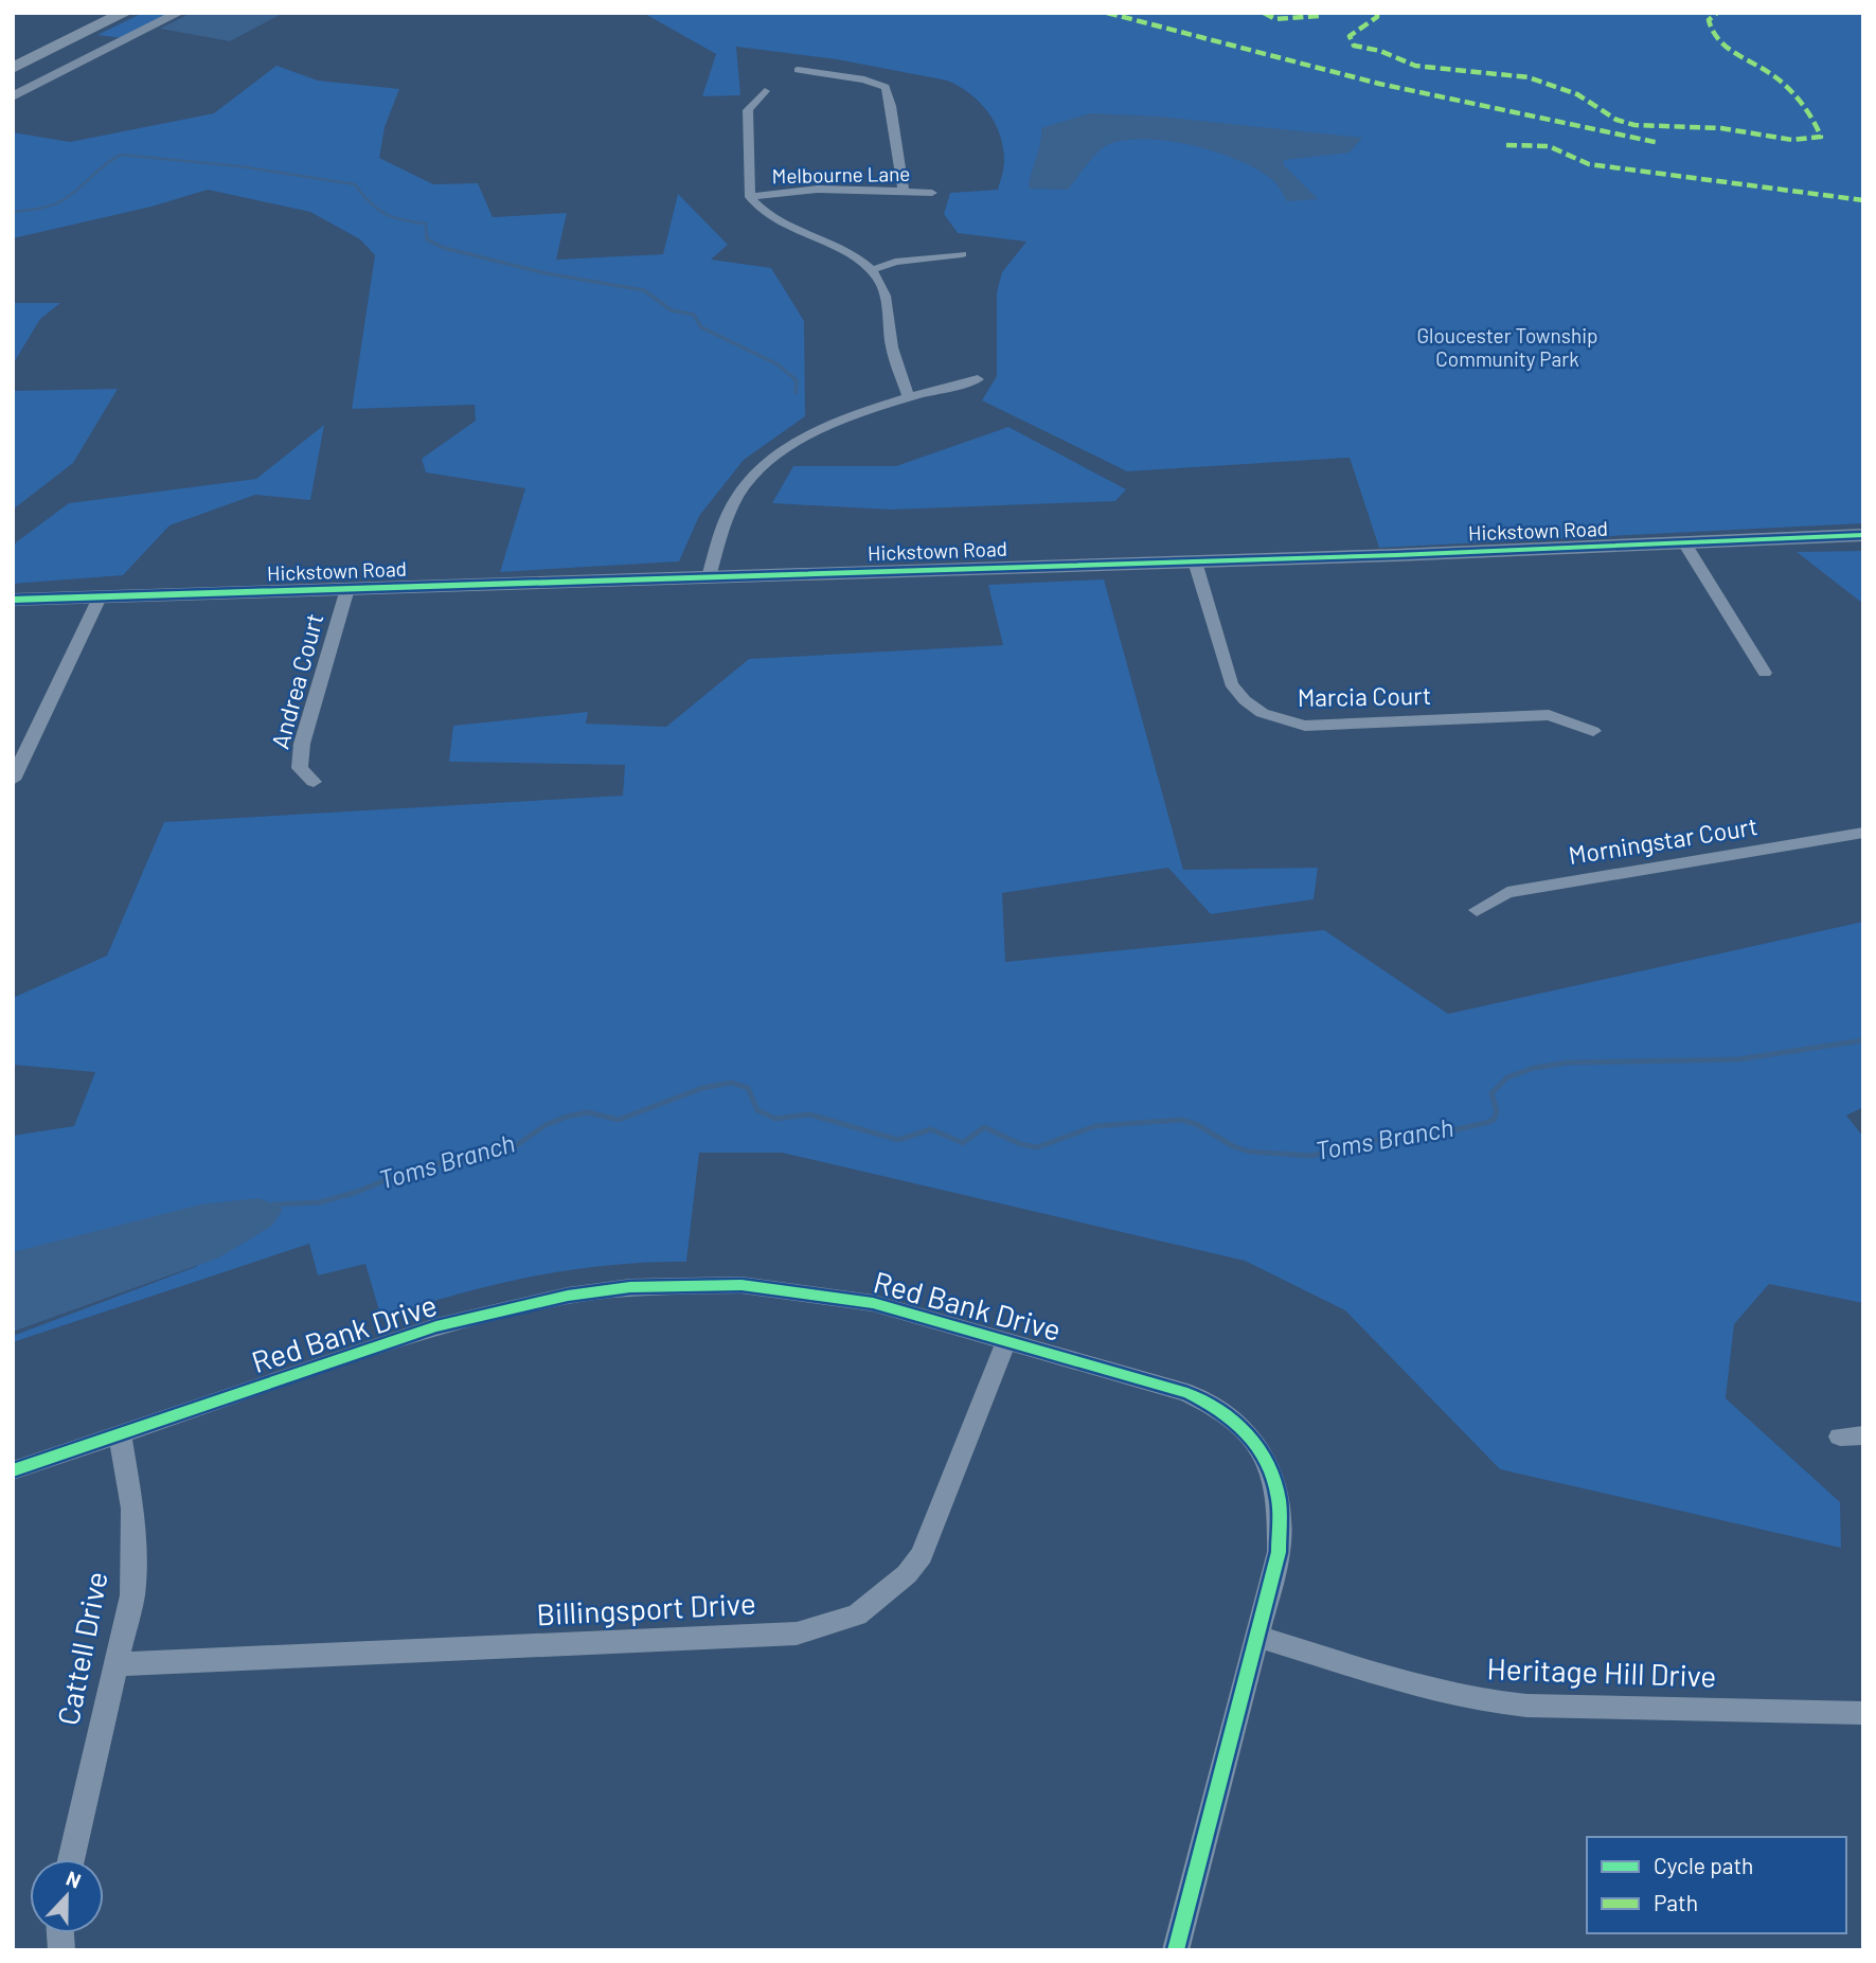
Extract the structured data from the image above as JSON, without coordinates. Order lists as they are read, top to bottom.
{
  "streets": {
    "street": [
      "Melbourne Lane",
      "Hickstown Road",
      "Andrea Court",
      "Marcia Court",
      "Morningstar Court",
      "Red Bank Drive",
      "Billingsport Drive",
      "Cattell Drive",
      "Heritage Hill Drive"
    ]
  },
  "crossings": [
    ["Hickstown Road", "Andrea Court"],
    ["Hickstown Road", "Marcia Court"],
    ["Red Bank Drive", "Billingsport Drive"],
    ["Red Bank Drive", "Cattell Drive"],
    ["Red Bank Drive", "Heritage Hill Drive"],
    ["Billingsport Drive", "Cattell Drive"]
  ],
  "water": ["Toms Branch"],
  "parks": ["Gloucester Township Community Park"],
  "legend": ["Cycle path", "Path"],
  "north": "top"
}
